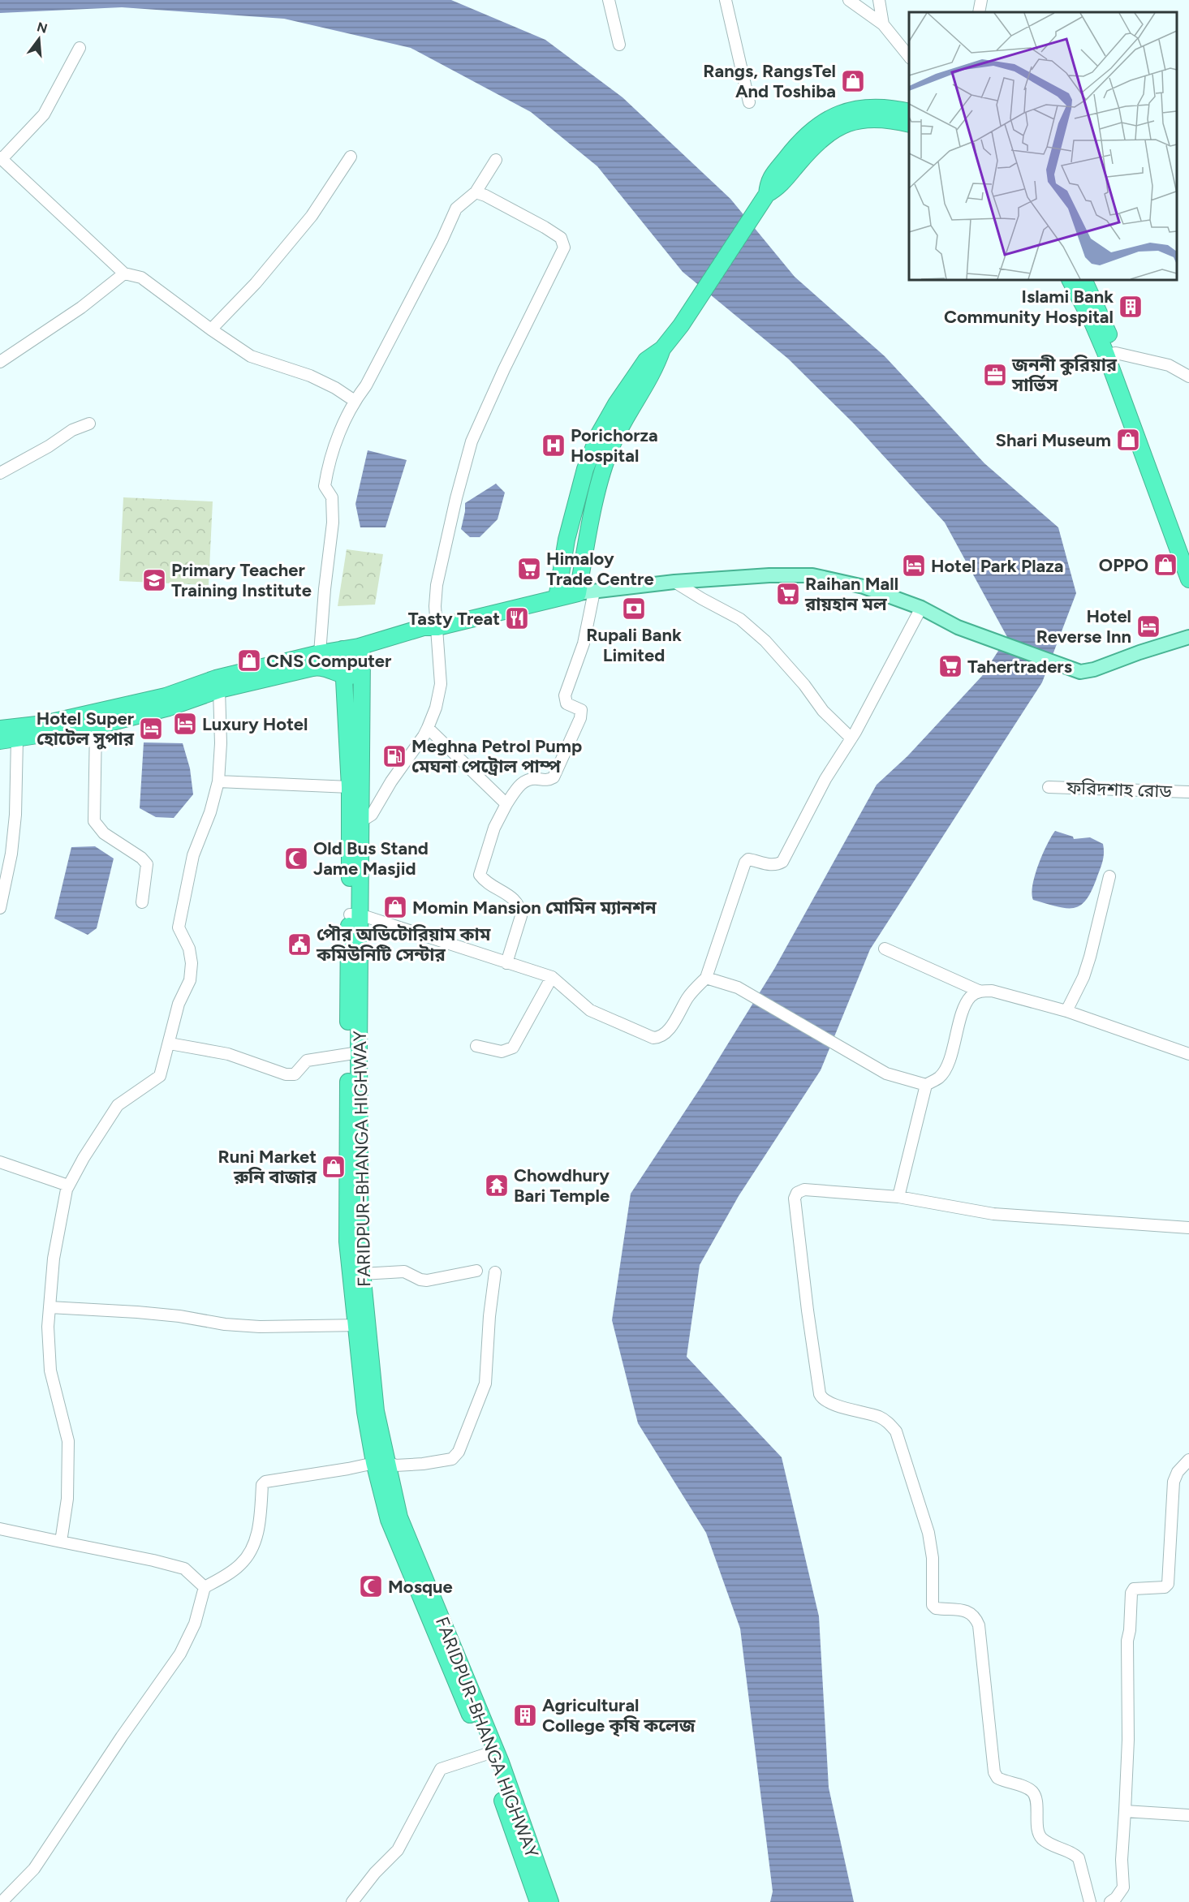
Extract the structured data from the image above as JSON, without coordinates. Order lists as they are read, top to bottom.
{
  "streets": {
    "highway": ["FARIDPUR-BHANGA HIGHWAY"],
    "street": ["ফরিদশাহ রোড"]
  },
  "places": {
    "shop": [
      "Rangs, RangsTel And Toshiba",
      "Shari Museum",
      "OPPO",
      "CNS Computer",
      "Momin Mansion মোমিন ম্যানশন",
      "Runi Market রুনি বাজার"
    ],
    "building": ["Islami Bank Community Hospital", "Agricultural College কৃষি কলেজ"],
    "office": ["জননী কুরিয়ার সার্ভিস"],
    "hospital": ["Porichorza Hospital"],
    "hotel": [
      "Hotel Park Plaza",
      "Hotel Reverse Inn",
      "Luxury Hotel",
      "Hotel Super হোটেল সুপার"
    ],
    "supermarket": ["Himaloy Trade Centre", "Raihan Mall রায়হান মল", "Tahertraders"],
    "school or university": ["Primary Teacher Training Institute"],
    "bank": ["Rupali Bank Limited"],
    "restaurant": ["Tasty Treat"],
    "fuel station": ["Meghna Petrol Pump মেঘনা পেট্রোল পাম্প"],
    "mosque": ["Old Bus Stand Jame Masjid", "Mosque"],
    "public building": ["পৌর অডিটোরিয়াম কাম কমিউনিটি সেন্টার"],
    "temple": ["Chowdhury Bari Temple"]
  },
  "north": "top"
}
